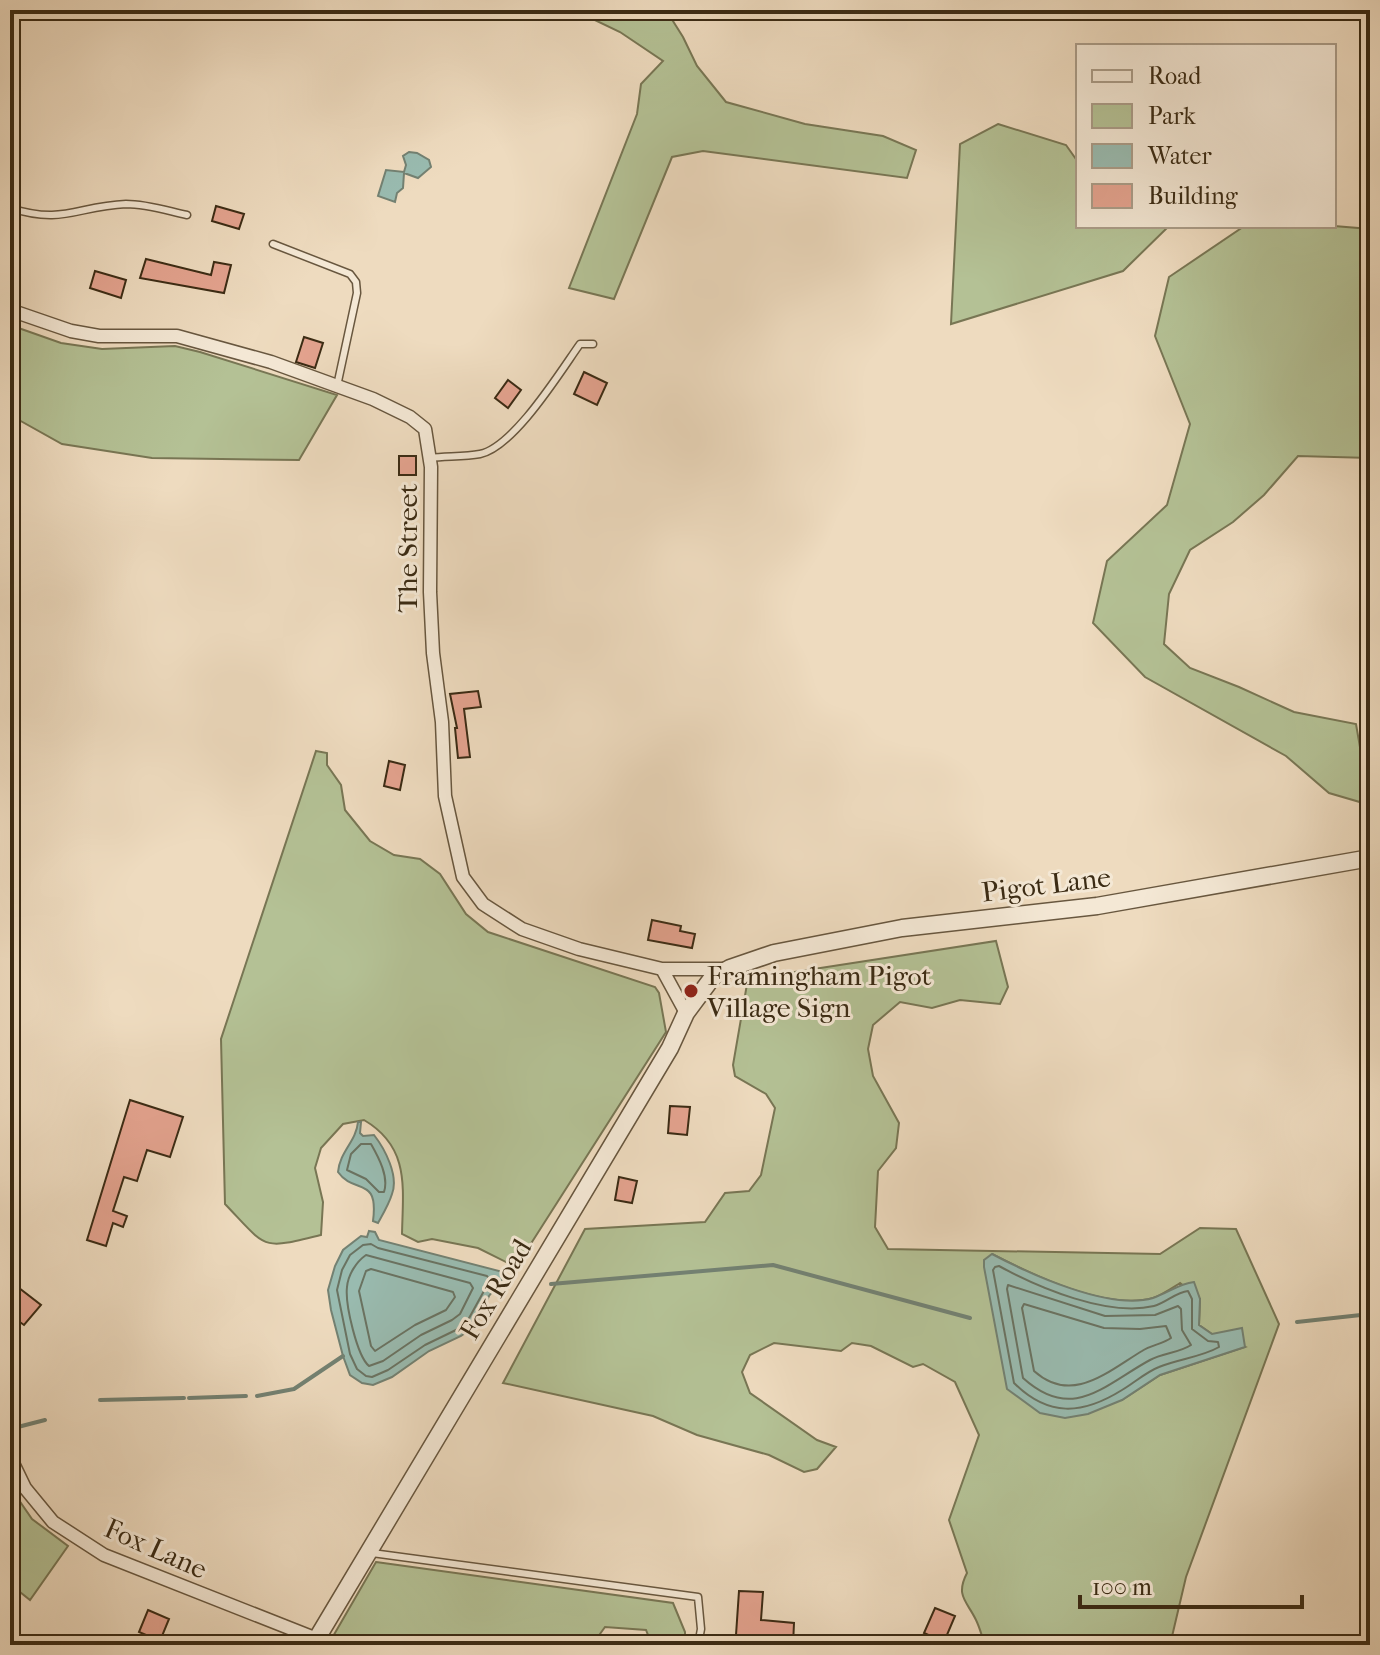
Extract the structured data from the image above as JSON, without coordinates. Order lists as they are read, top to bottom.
{
  "streets": {
    "street": [
      "The Street",
      "Pigot Lane",
      "Fox Road",
      "Fox Lane"
    ]
  },
  "crossings": [
    ["The Street", "Pigot Lane"],
    ["The Street", "Fox Road"],
    ["Pigot Lane", "Fox Road"],
    ["Fox Road", "Fox Lane"]
  ],
  "places": ["Framingham Pigot Village Sign"],
  "legend": [
    "Road",
    "Park",
    "Water",
    "Building"
  ],
  "scale_bar": "100 m"
}
